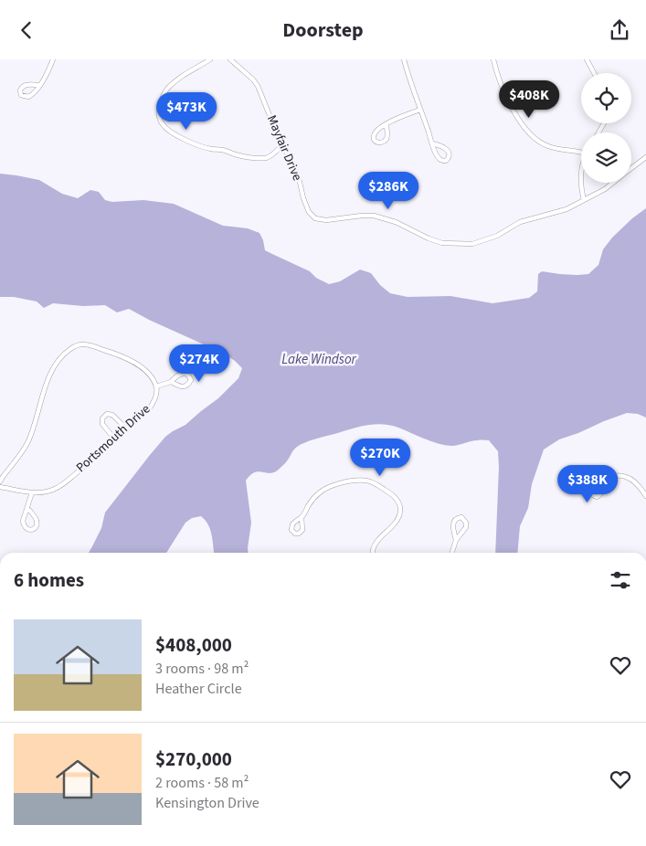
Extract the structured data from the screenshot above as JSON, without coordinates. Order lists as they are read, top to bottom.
{
  "streets": {
    "street": ["Mayfair Drive", "Portsmouth Drive"]
  },
  "water": ["Lake Windsor"],
  "page": {
    "header": "Doorstep",
    "price": [
      "$408K",
      "$473K",
      "$286K",
      "$274K",
      "$270K",
      "$388K"
    ],
    "heading": "6 homes",
    "list": [
      {
        "name": "$408,000",
        "note": "3 rooms · 98 m² · Heather Circle"
      },
      {
        "name": "$270,000",
        "note": "2 rooms · 58 m² · Kensington Drive"
      }
    ]
  }
}
